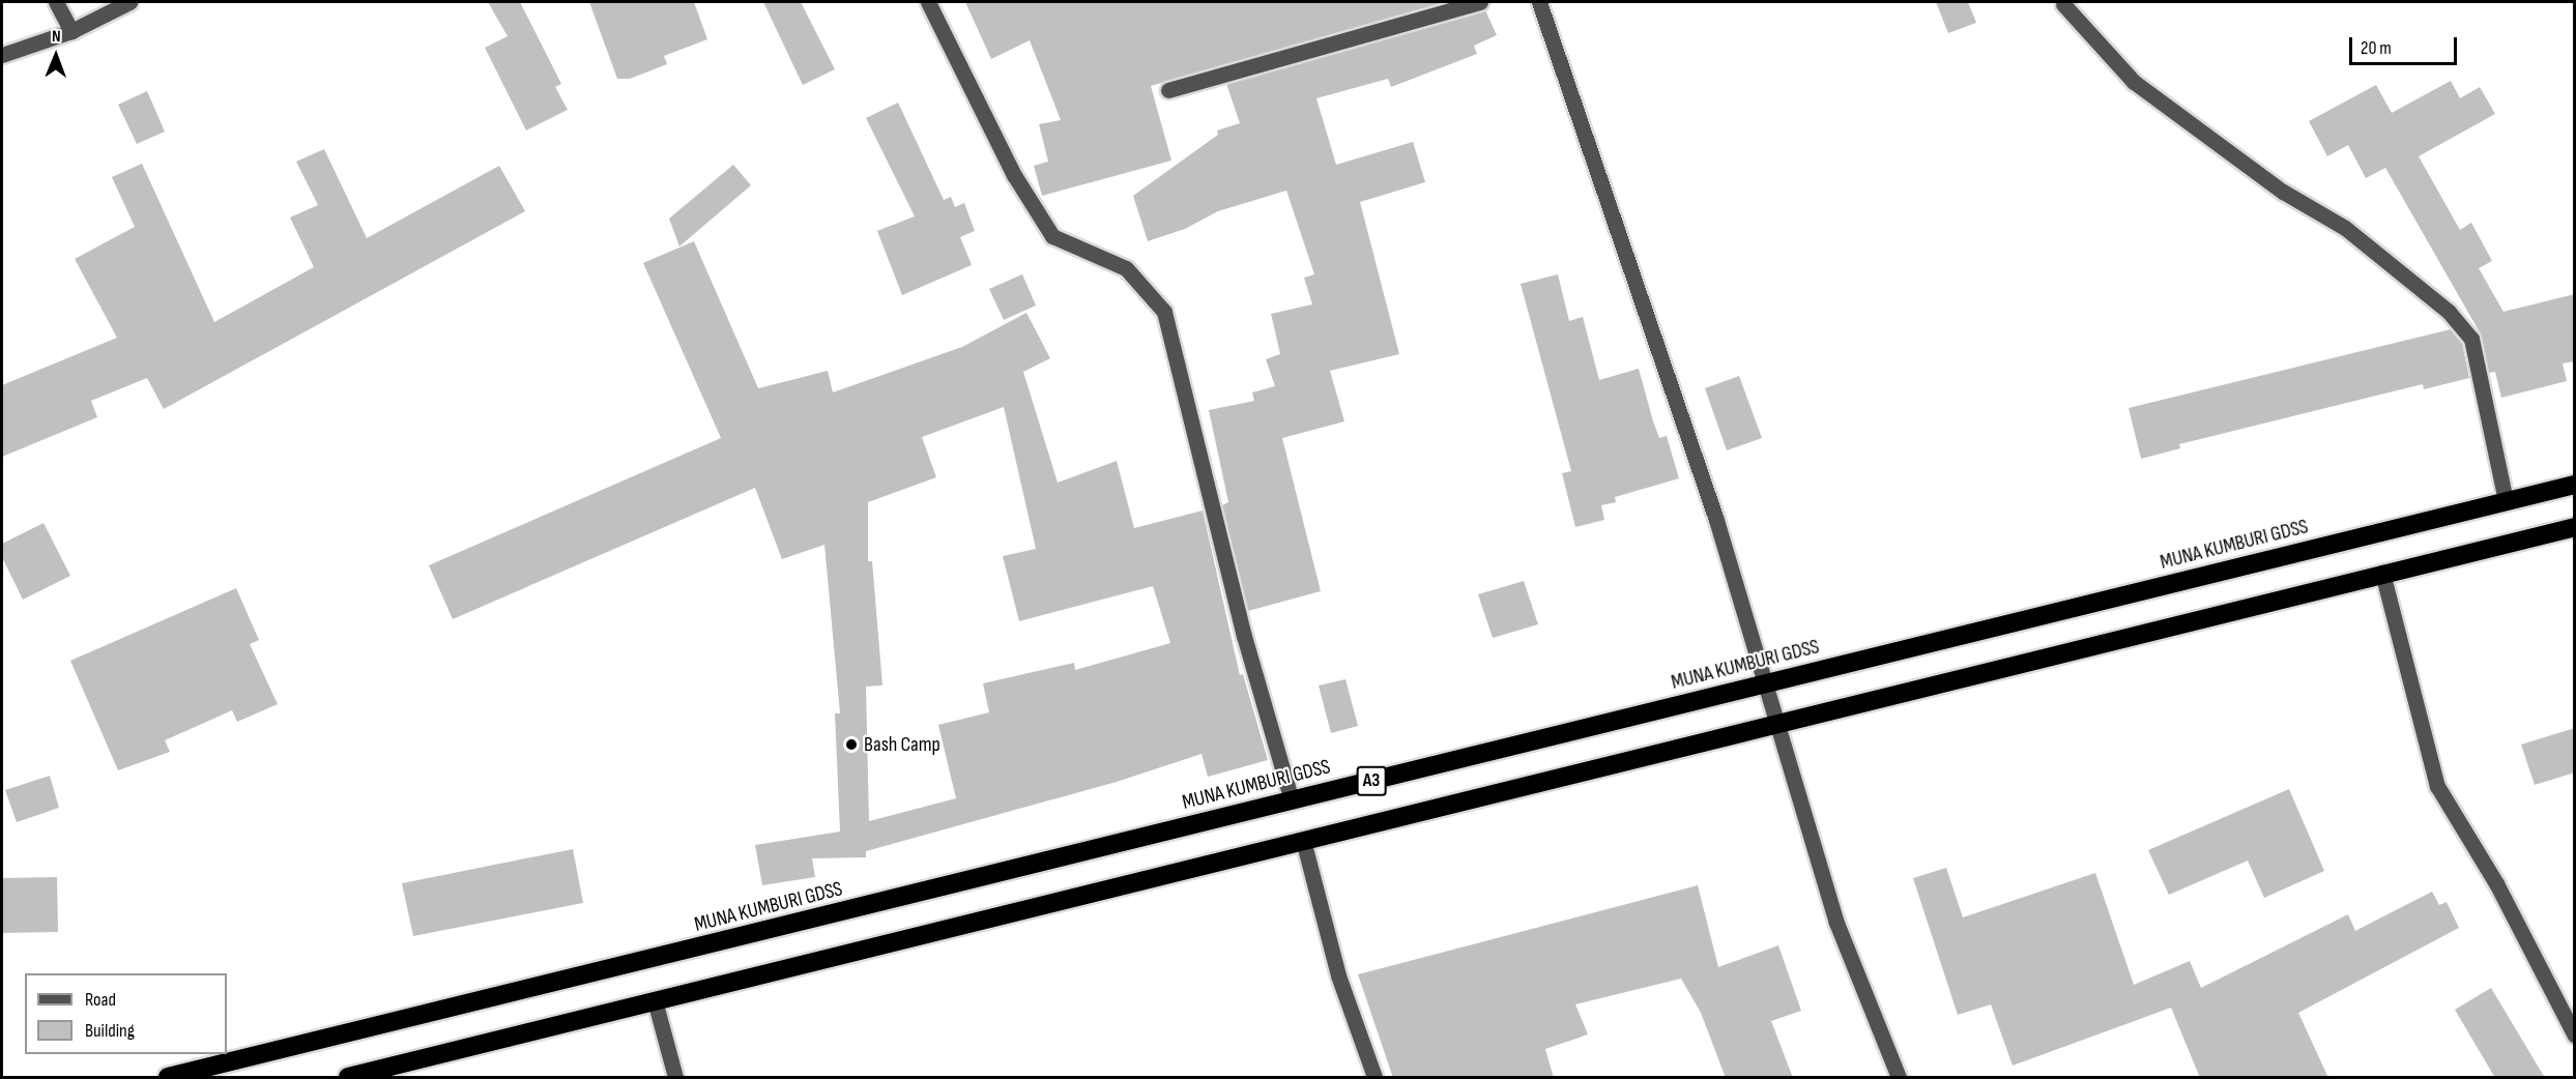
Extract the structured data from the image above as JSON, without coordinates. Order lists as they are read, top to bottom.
{
  "streets": {
    "highway": ["MUNA KUMBURI GDSS", "A3"]
  },
  "places": ["Bash Camp"],
  "legend": ["Road", "Building"],
  "scale_bar": "20 m",
  "north": "top"
}
